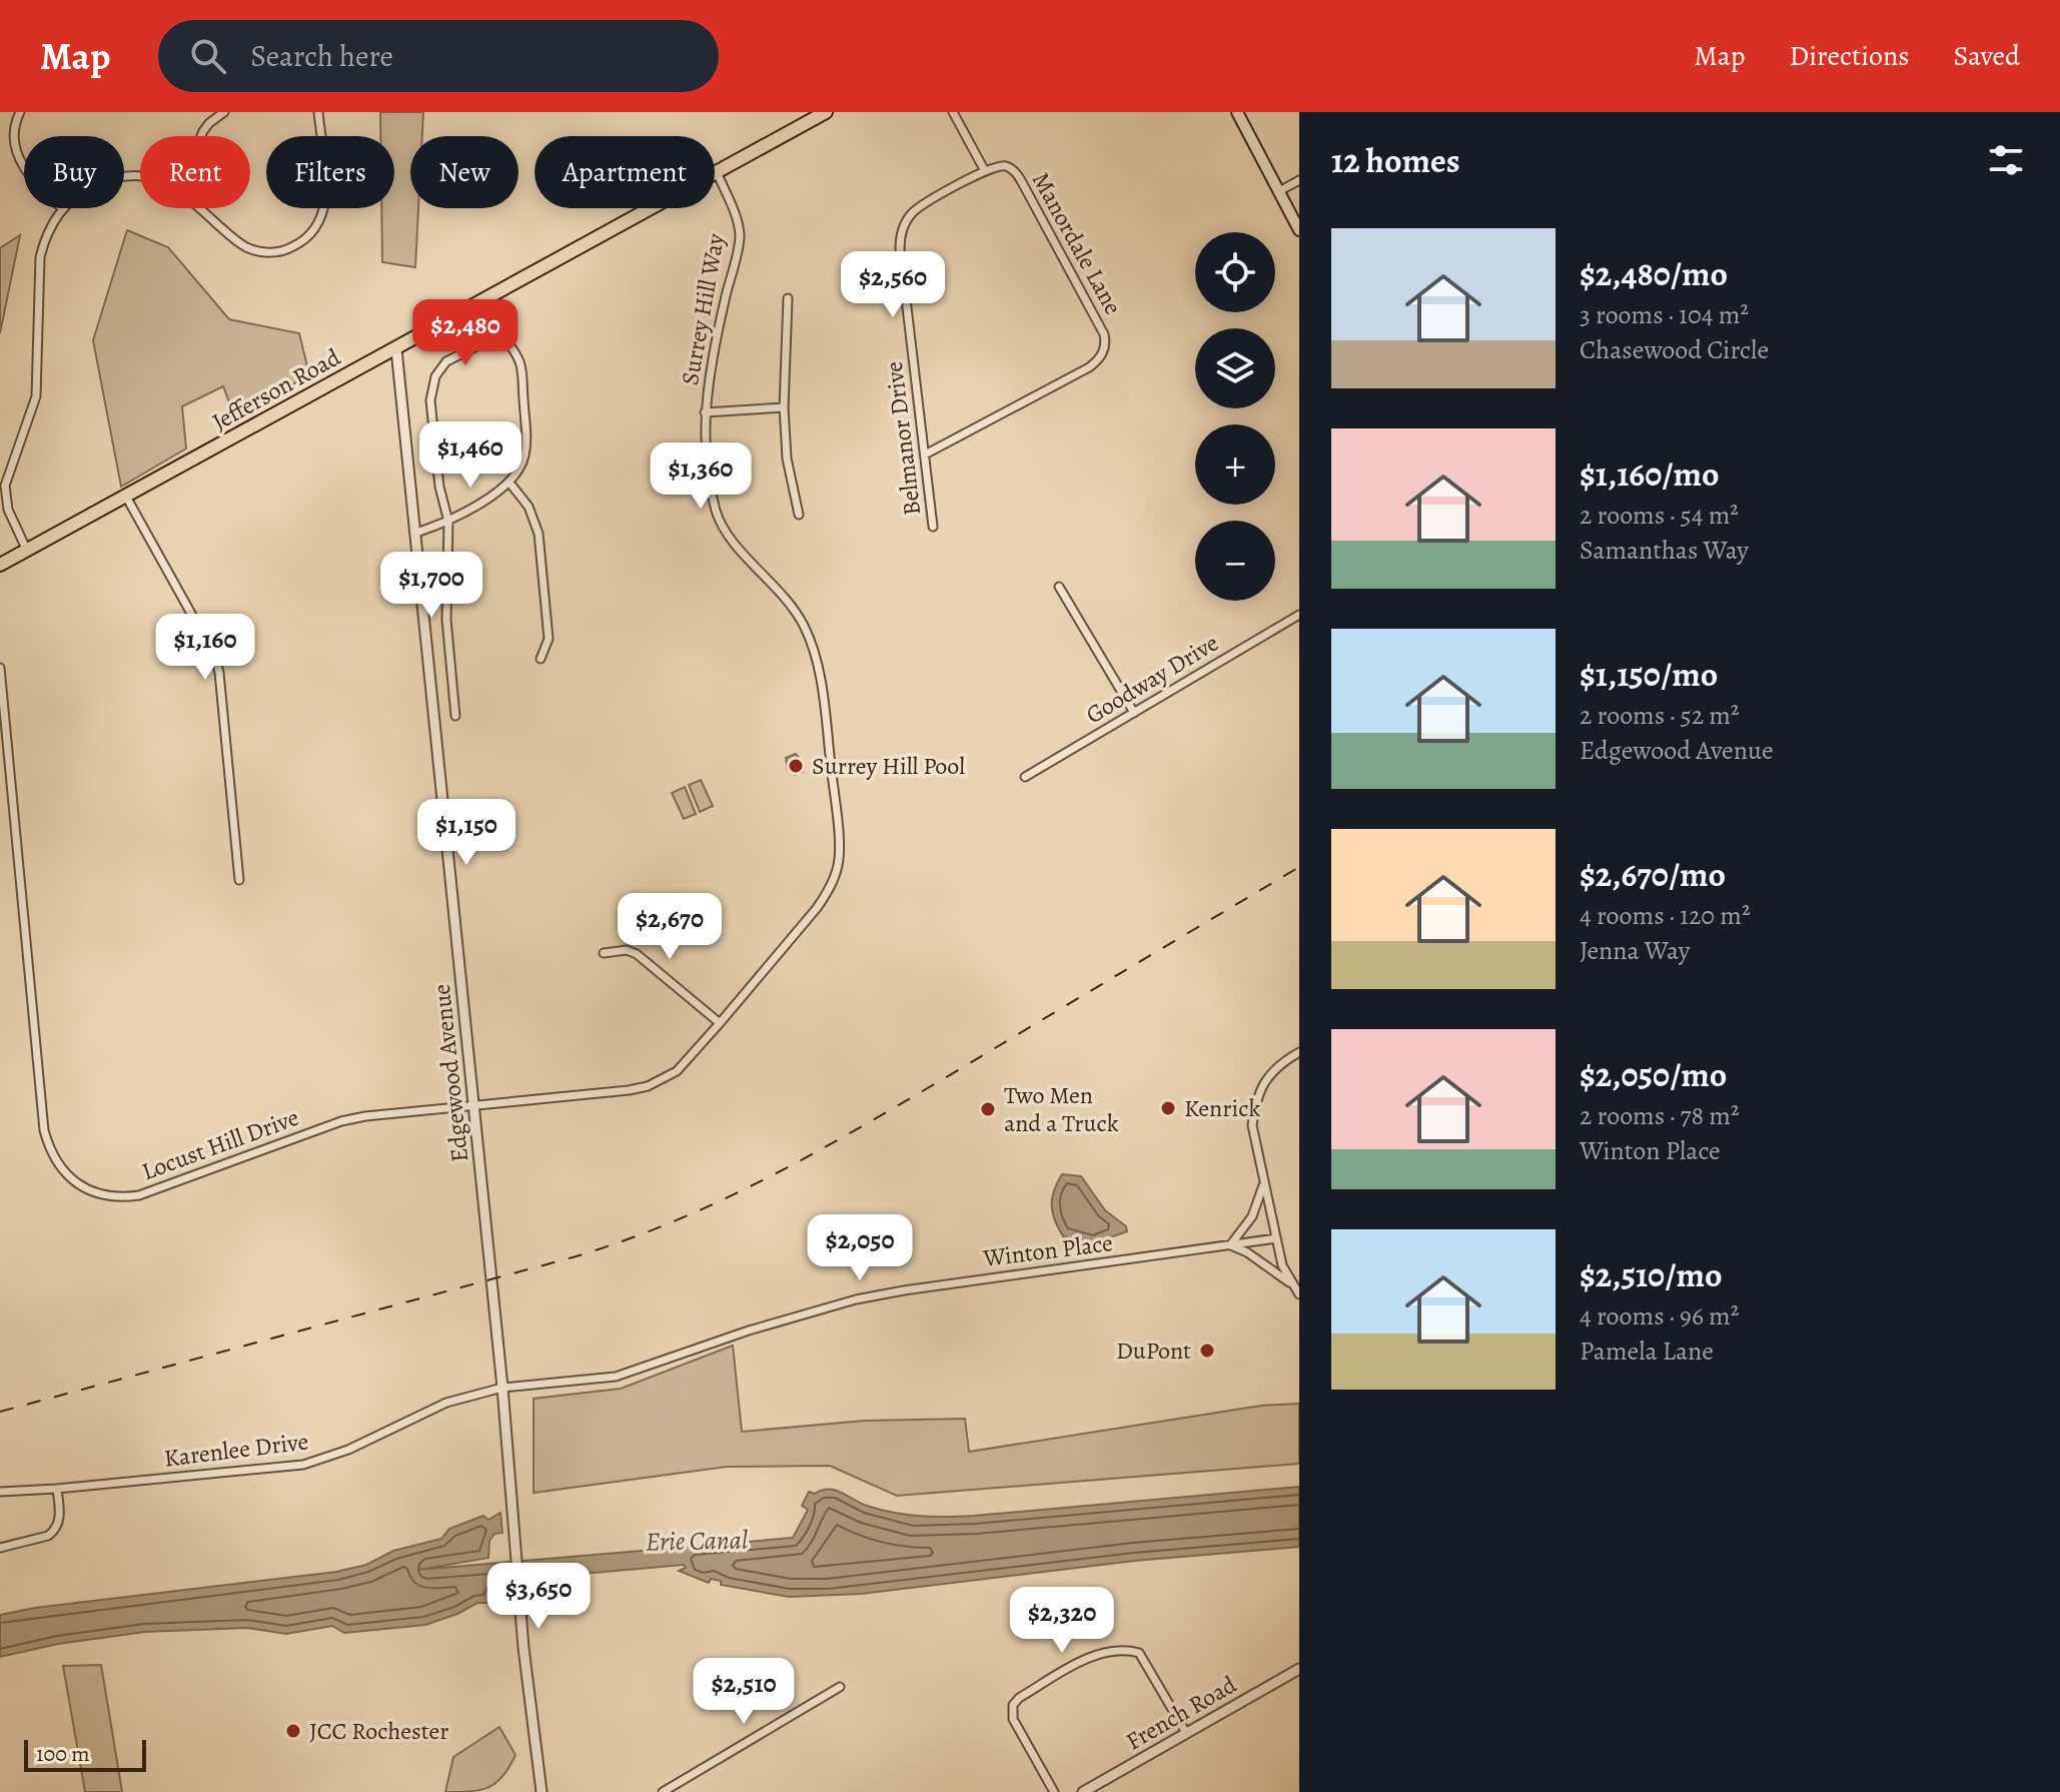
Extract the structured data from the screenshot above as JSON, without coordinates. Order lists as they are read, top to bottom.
{
  "streets": {
    "main road": ["Jefferson Road"],
    "street": [
      "Manordale Lane",
      "Surrey Hill Way",
      "Belmanor Drive",
      "Goodway Drive",
      "Edgewood Avenue",
      "Locust Hill Drive",
      "Winton Place",
      "Karenlee Drive",
      "French Road"
    ]
  },
  "crossings": [
    ["Manordale Lane", "Belmanor Drive"],
    ["Surrey Hill Way", "Jefferson Road"],
    ["Surrey Hill Way", "Edgewood Avenue"],
    ["Surrey Hill Way", "Locust Hill Drive"],
    ["Jefferson Road", "Edgewood Avenue"],
    ["Edgewood Avenue", "Locust Hill Drive"],
    ["Edgewood Avenue", "Winton Place"],
    ["Edgewood Avenue", "Karenlee Drive"],
    ["Winton Place", "Karenlee Drive"]
  ],
  "water": ["Erie Canal"],
  "places": [
    "Surrey Hill Pool",
    "Kenrick",
    "Two Men and a Truck",
    "DuPont",
    "JCC Rochester"
  ],
  "scale_bar": "100 m",
  "page": {
    "header": "Map",
    "search": "Search here",
    "nav": ["Map", "Directions", "Saved"],
    "heading": "12 homes",
    "chip": [
      "Buy",
      "Rent",
      "Filters",
      "New",
      "Apartment"
    ],
    "list": [
      {
        "name": "$2,480/mo",
        "note": "3 rooms · 104 m² · Chasewood Circle"
      },
      {
        "name": "$1,160/mo",
        "note": "2 rooms · 54 m² · Samanthas Way"
      },
      {
        "name": "$1,150/mo",
        "note": "2 rooms · 52 m² · Edgewood Avenue"
      },
      {
        "name": "$2,670/mo",
        "note": "4 rooms · 120 m² · Jenna Way"
      },
      {
        "name": "$2,050/mo",
        "note": "2 rooms · 78 m² · Winton Place"
      },
      {
        "name": "$2,510/mo",
        "note": "4 rooms · 96 m² · Pamela Lane"
      }
    ],
    "map_buttons": ["+", "−"],
    "price": [
      "$2,560",
      "$2,480",
      "$1,460",
      "$1,360",
      "$1,700",
      "$1,160",
      "$1,150",
      "$2,670",
      "$2,050",
      "$3,650",
      "$2,320",
      "$2,510"
    ],
    "scale": "100 m"
  }
}
